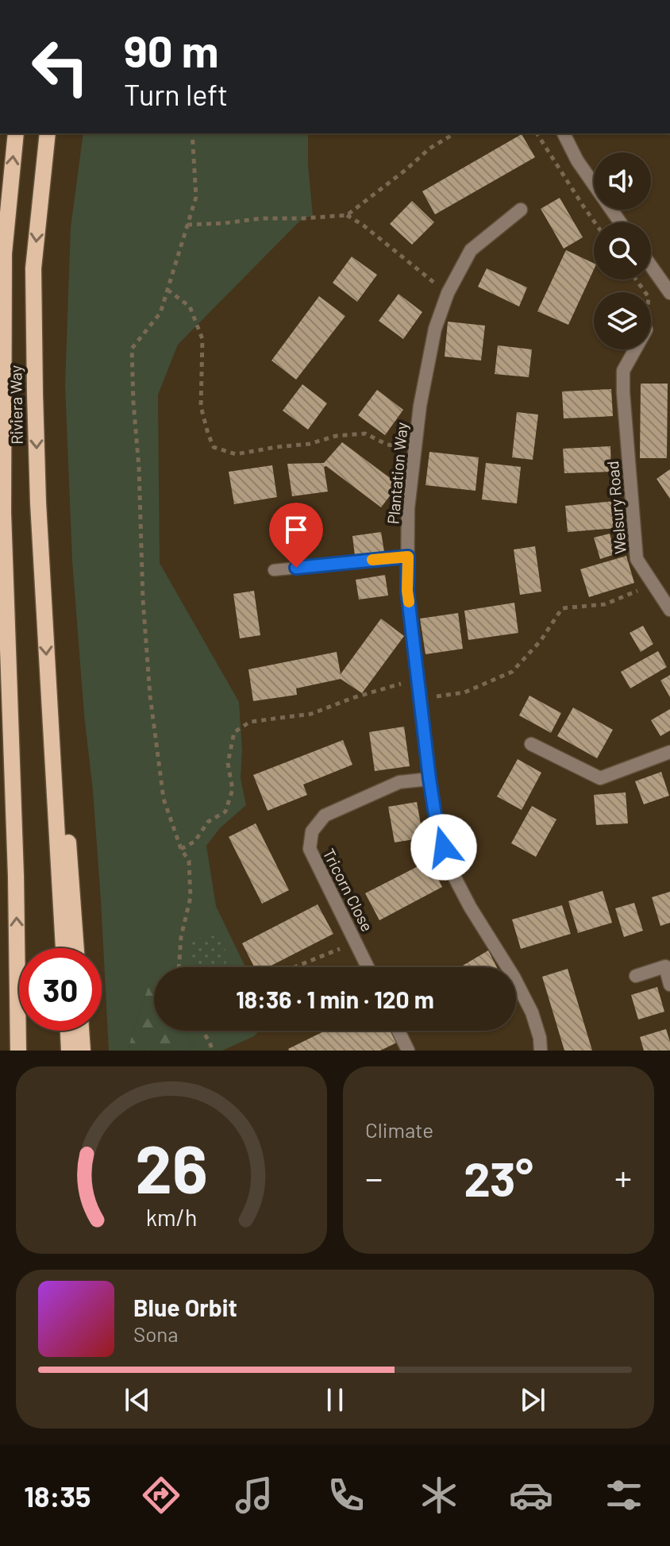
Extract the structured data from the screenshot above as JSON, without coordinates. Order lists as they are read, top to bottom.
{
  "streets": {
    "main road": ["Riviera Way"],
    "street": ["Plantation Way", "Welsury Road", "Tricorn Close"]
  },
  "crossings": [
    ["Plantation Way", "Tricorn Close"]
  ],
  "page": {
    "turn": ["90 m", "Turn left"],
    "limit": "30",
    "trip": "18:36 · 1 min · 120 m",
    "tile": "Climate",
    "heat": ["−", "23°", "+"],
    "song": ["Blue Orbit", "Sona"],
    "tabs": "18:35",
    "gauge": ["26", "km/h"]
  }
}
